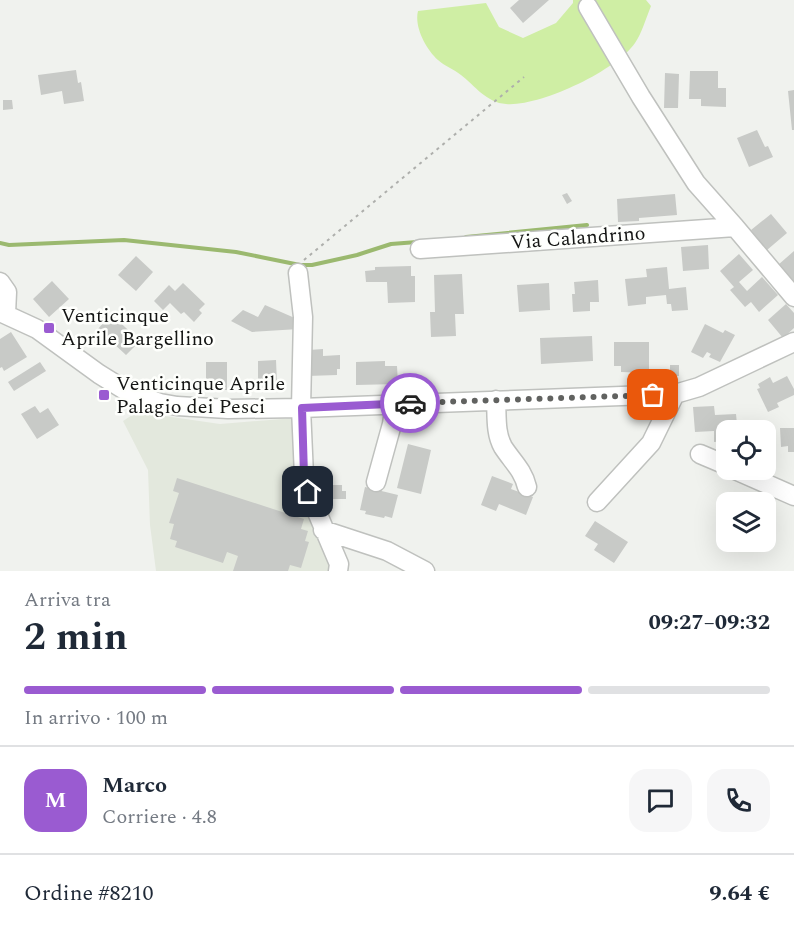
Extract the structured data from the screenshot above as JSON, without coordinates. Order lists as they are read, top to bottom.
{
  "streets": {
    "street": ["Via Calandrino"]
  },
  "places": {
    "transit": ["Venticinque Aprile Bargellino", "Venticinque Aprile Palagio dei Pesci"]
  },
  "page": {
    "heading": ["2 min", "Arriva tra", "09:27–09:32"],
    "panel": [
      "Marco",
      "Corriere · 4.8",
      "Ordine #8210",
      "9.64 €"
    ],
    "bar": "In arrivo · 100 m",
    "round": "M"
  }
}
